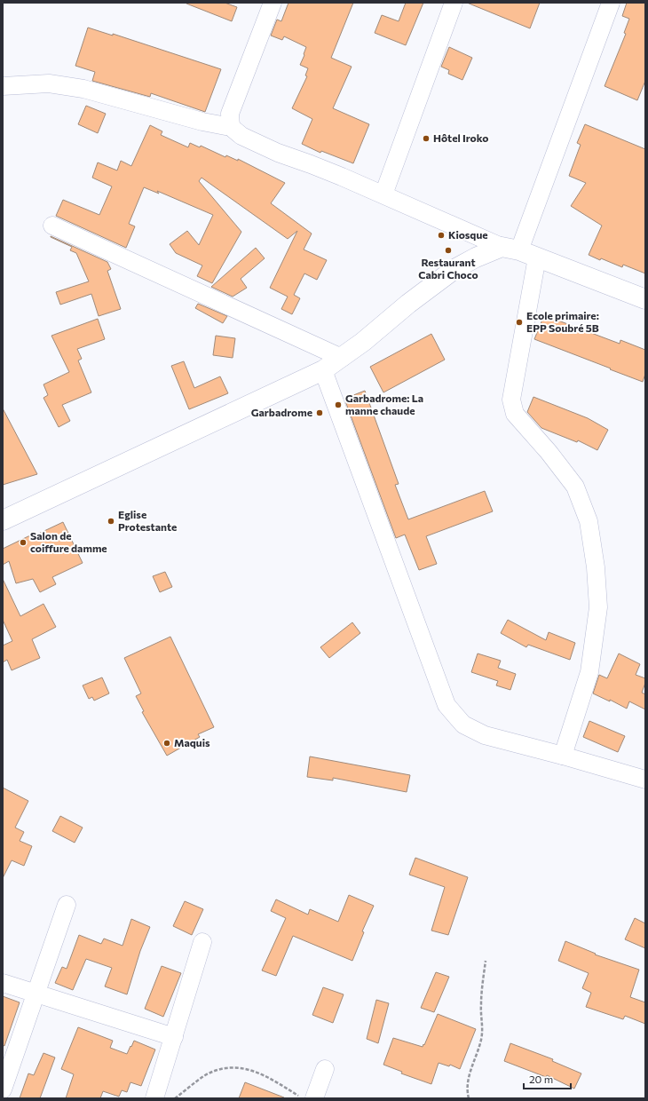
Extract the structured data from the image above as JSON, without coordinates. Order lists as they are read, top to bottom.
{
  "places": [
    "Hôtel Iroko",
    "Kiosque",
    "Restaurant Cabri Choco",
    "Ecole primaire: EPP Soubré 5B",
    "Garbadrome: La manne chaude",
    "Garbadrome",
    "Eglise Protestante",
    "Salon de coiffure damme",
    "Maquis"
  ],
  "scale_bar": "20 m"
}
